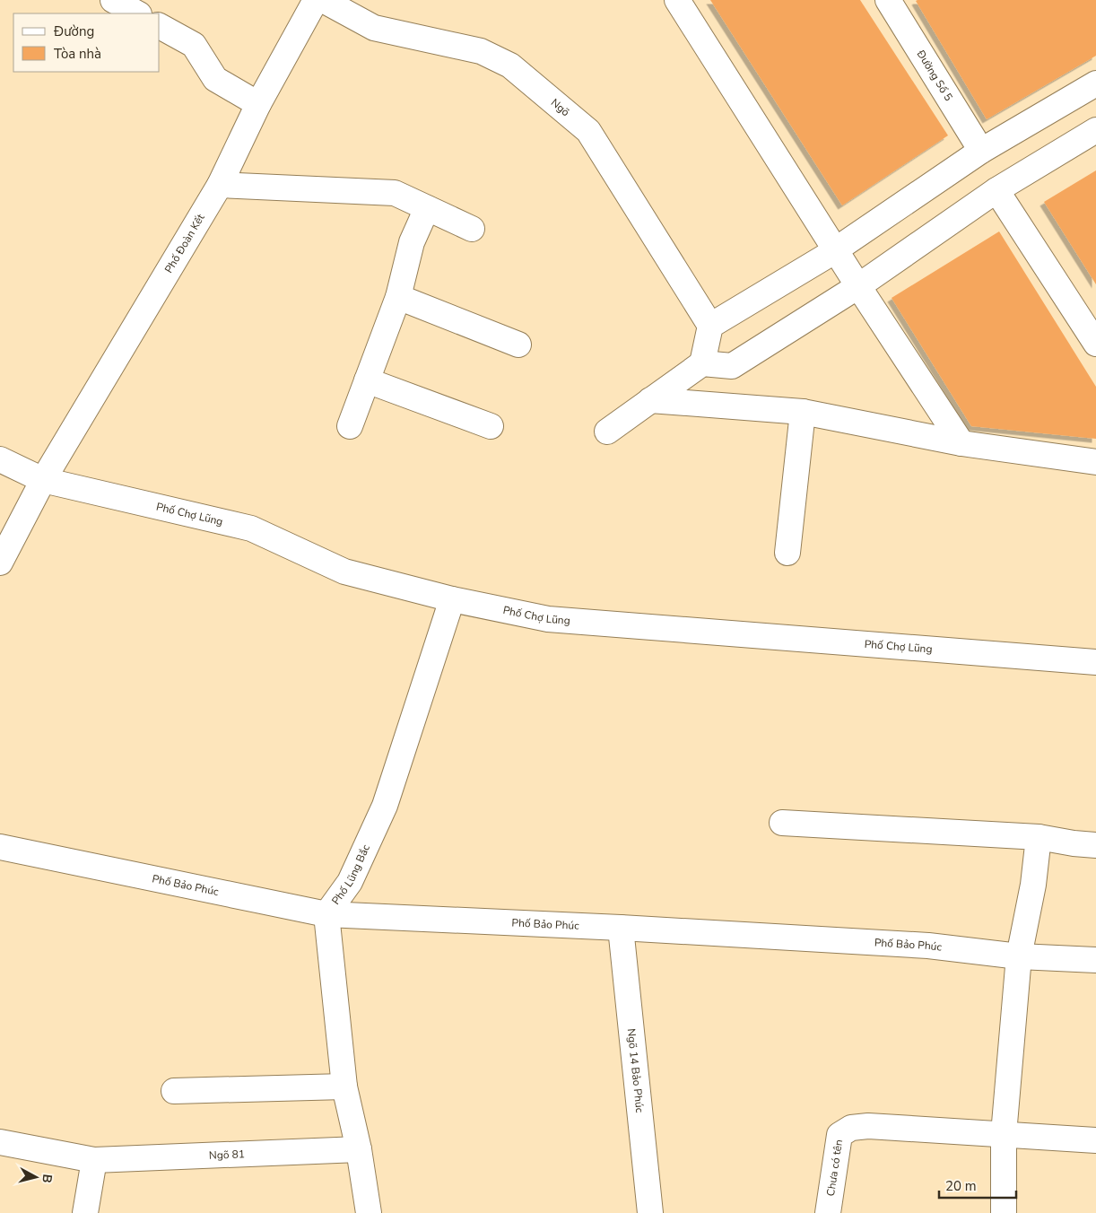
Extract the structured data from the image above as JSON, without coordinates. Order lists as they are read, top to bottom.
{
  "streets": {
    "street": [
      "Đường Số 5",
      "Ngõ",
      "Phố Đoàn Kết",
      "Phố Chợ Lũng",
      "Phố Lũng Bắc",
      "Phố Bảo Phúc",
      "Ngõ 14 Bảo Phúc",
      "Ngõ 81",
      "Chưa có tên"
    ]
  },
  "crossings": [
    ["Phố Đoàn Kết", "Phố Chợ Lũng"],
    ["Phố Chợ Lũng", "Phố Lũng Bắc"],
    ["Phố Lũng Bắc", "Phố Bảo Phúc"],
    ["Phố Lũng Bắc", "Ngõ 81"],
    ["Phố Bảo Phúc", "Ngõ 14 Bảo Phúc"]
  ],
  "legend": ["Đường", "Tòa nhà"],
  "scale_bar": "20 m",
  "north": "right"
}
